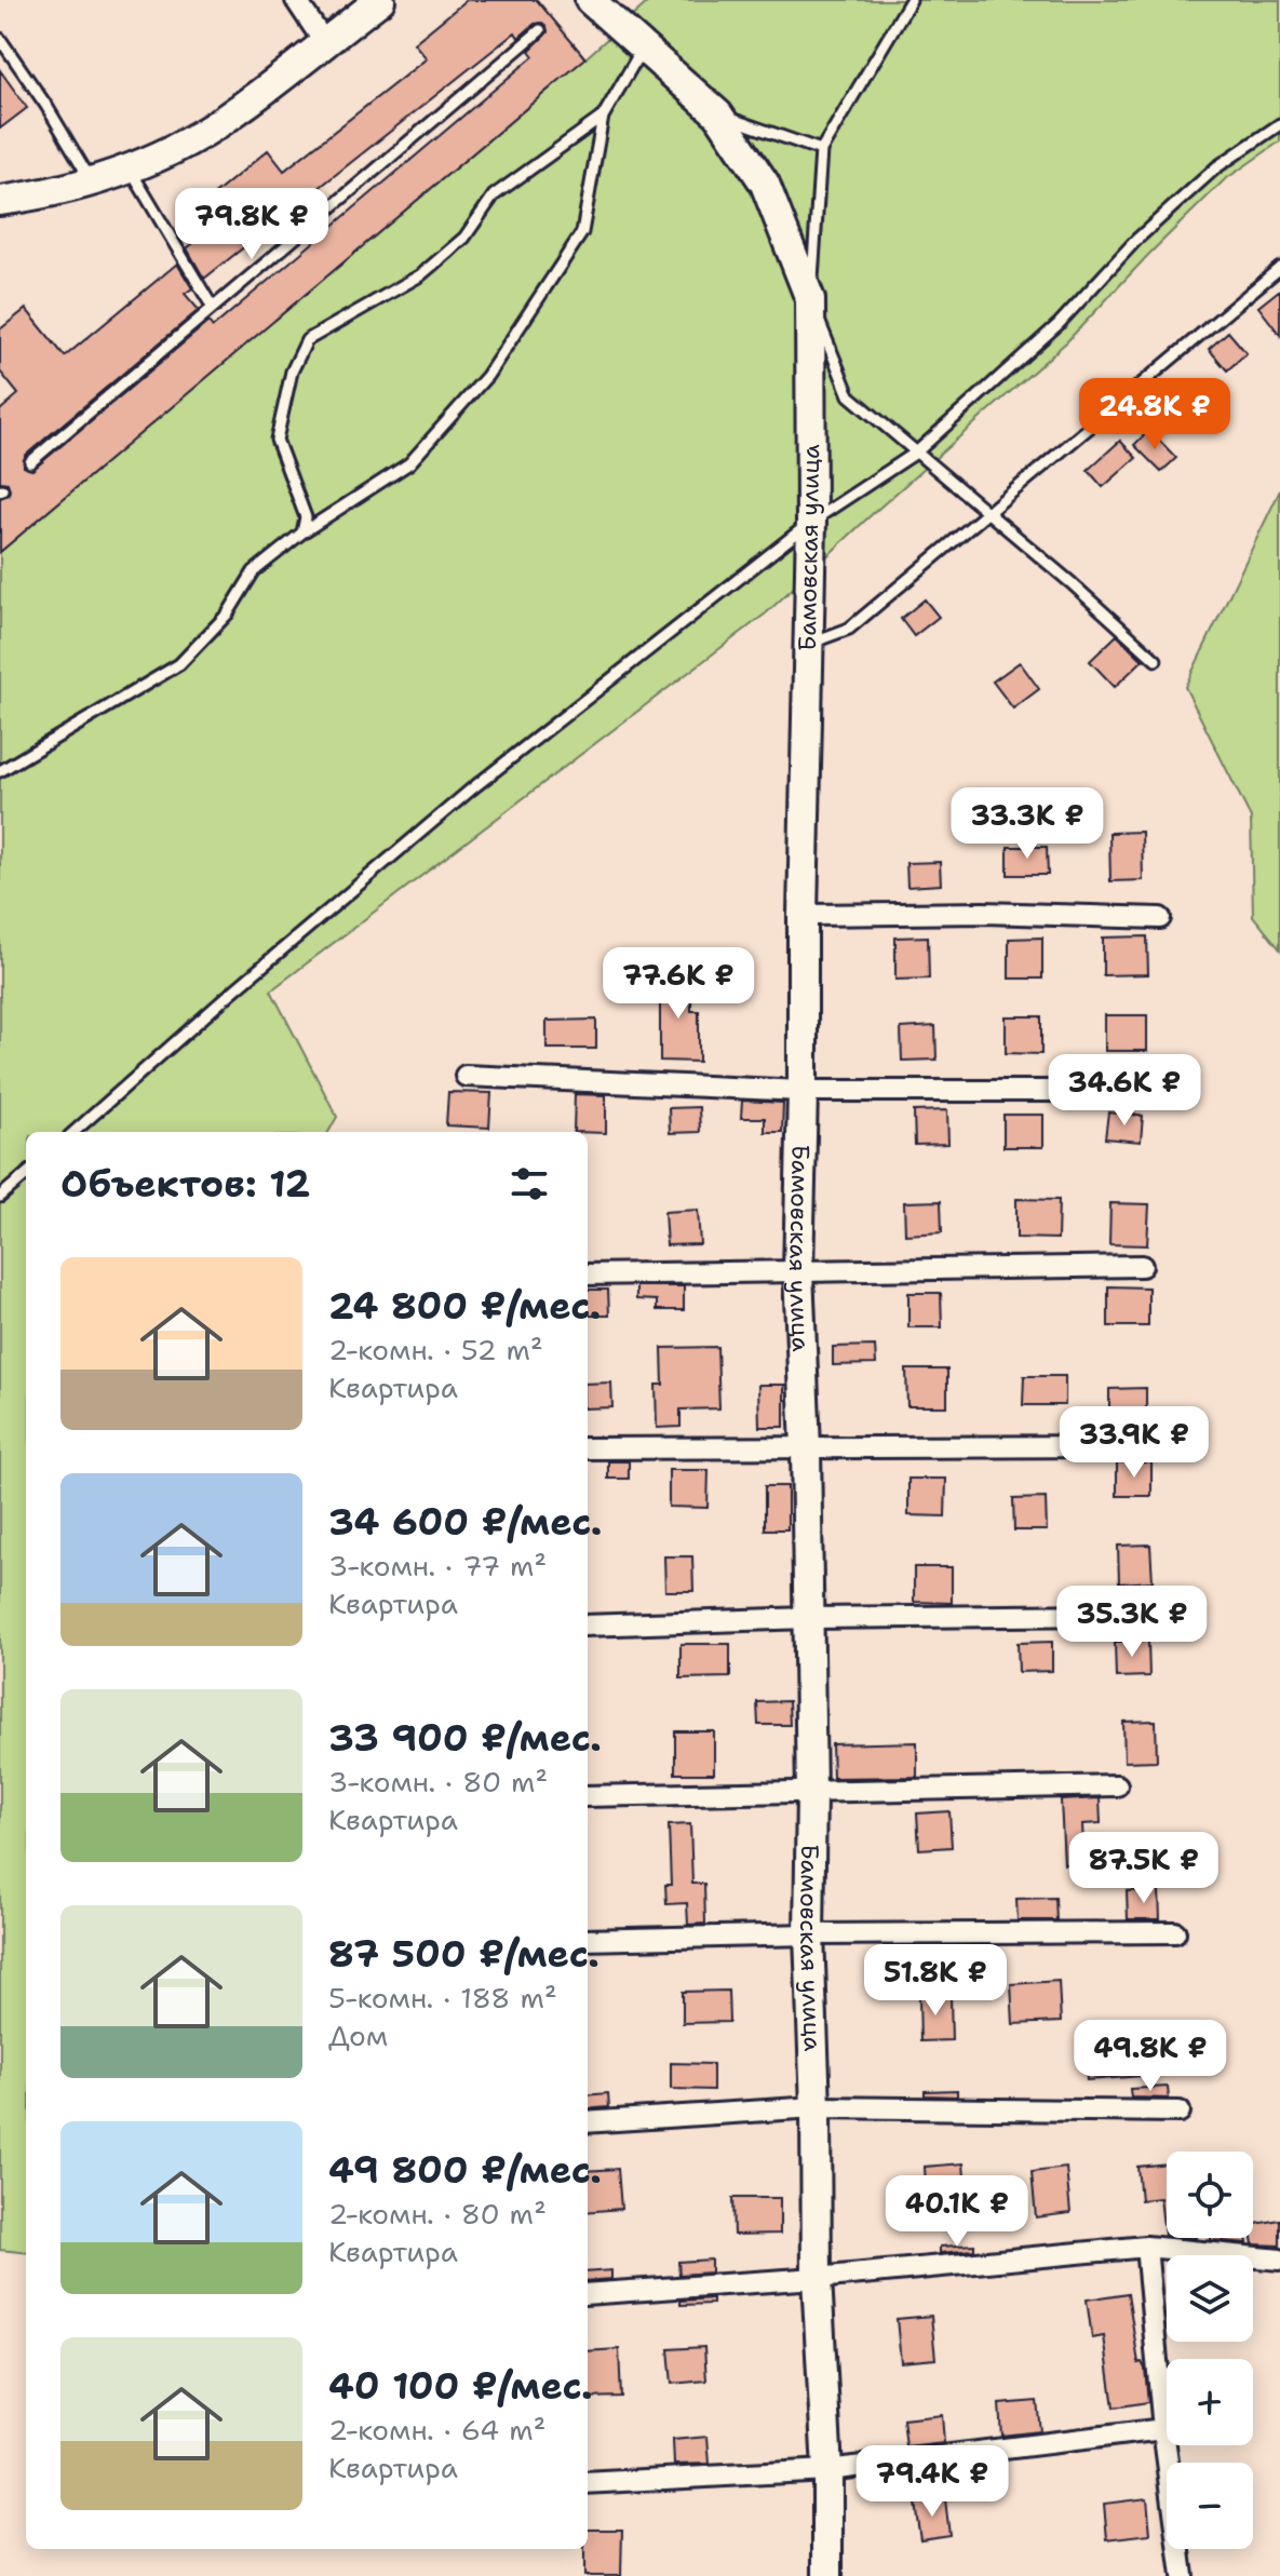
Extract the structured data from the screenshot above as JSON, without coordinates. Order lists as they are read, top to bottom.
{
  "streets": {
    "street": ["Бамовская улица"]
  },
  "page": {
    "price": [
      "79.8K ₽",
      "24.8K ₽",
      "33.3K ₽",
      "77.6K ₽",
      "34.6K ₽",
      "33.9K ₽",
      "35.3K ₽",
      "87.5K ₽",
      "51.8K ₽",
      "49.8K ₽",
      "40.1K ₽",
      "79.4K ₽"
    ],
    "heading": "Объектов: 12",
    "list": [
      {
        "name": "24 800 ₽/мес.",
        "note": "2-комн. · 52 m² · Квартира"
      },
      {
        "name": "34 600 ₽/мес.",
        "note": "3-комн. · 77 m² · Квартира"
      },
      {
        "name": "33 900 ₽/мес.",
        "note": "3-комн. · 80 m² · Квартира"
      },
      {
        "name": "87 500 ₽/мес.",
        "note": "5-комн. · 188 m² · Дом"
      },
      {
        "name": "49 800 ₽/мес.",
        "note": "2-комн. · 80 m² · Квартира"
      },
      {
        "name": "40 100 ₽/мес.",
        "note": "2-комн. · 64 m² · Квартира"
      }
    ],
    "map_buttons": ["+", "−"]
  }
}
